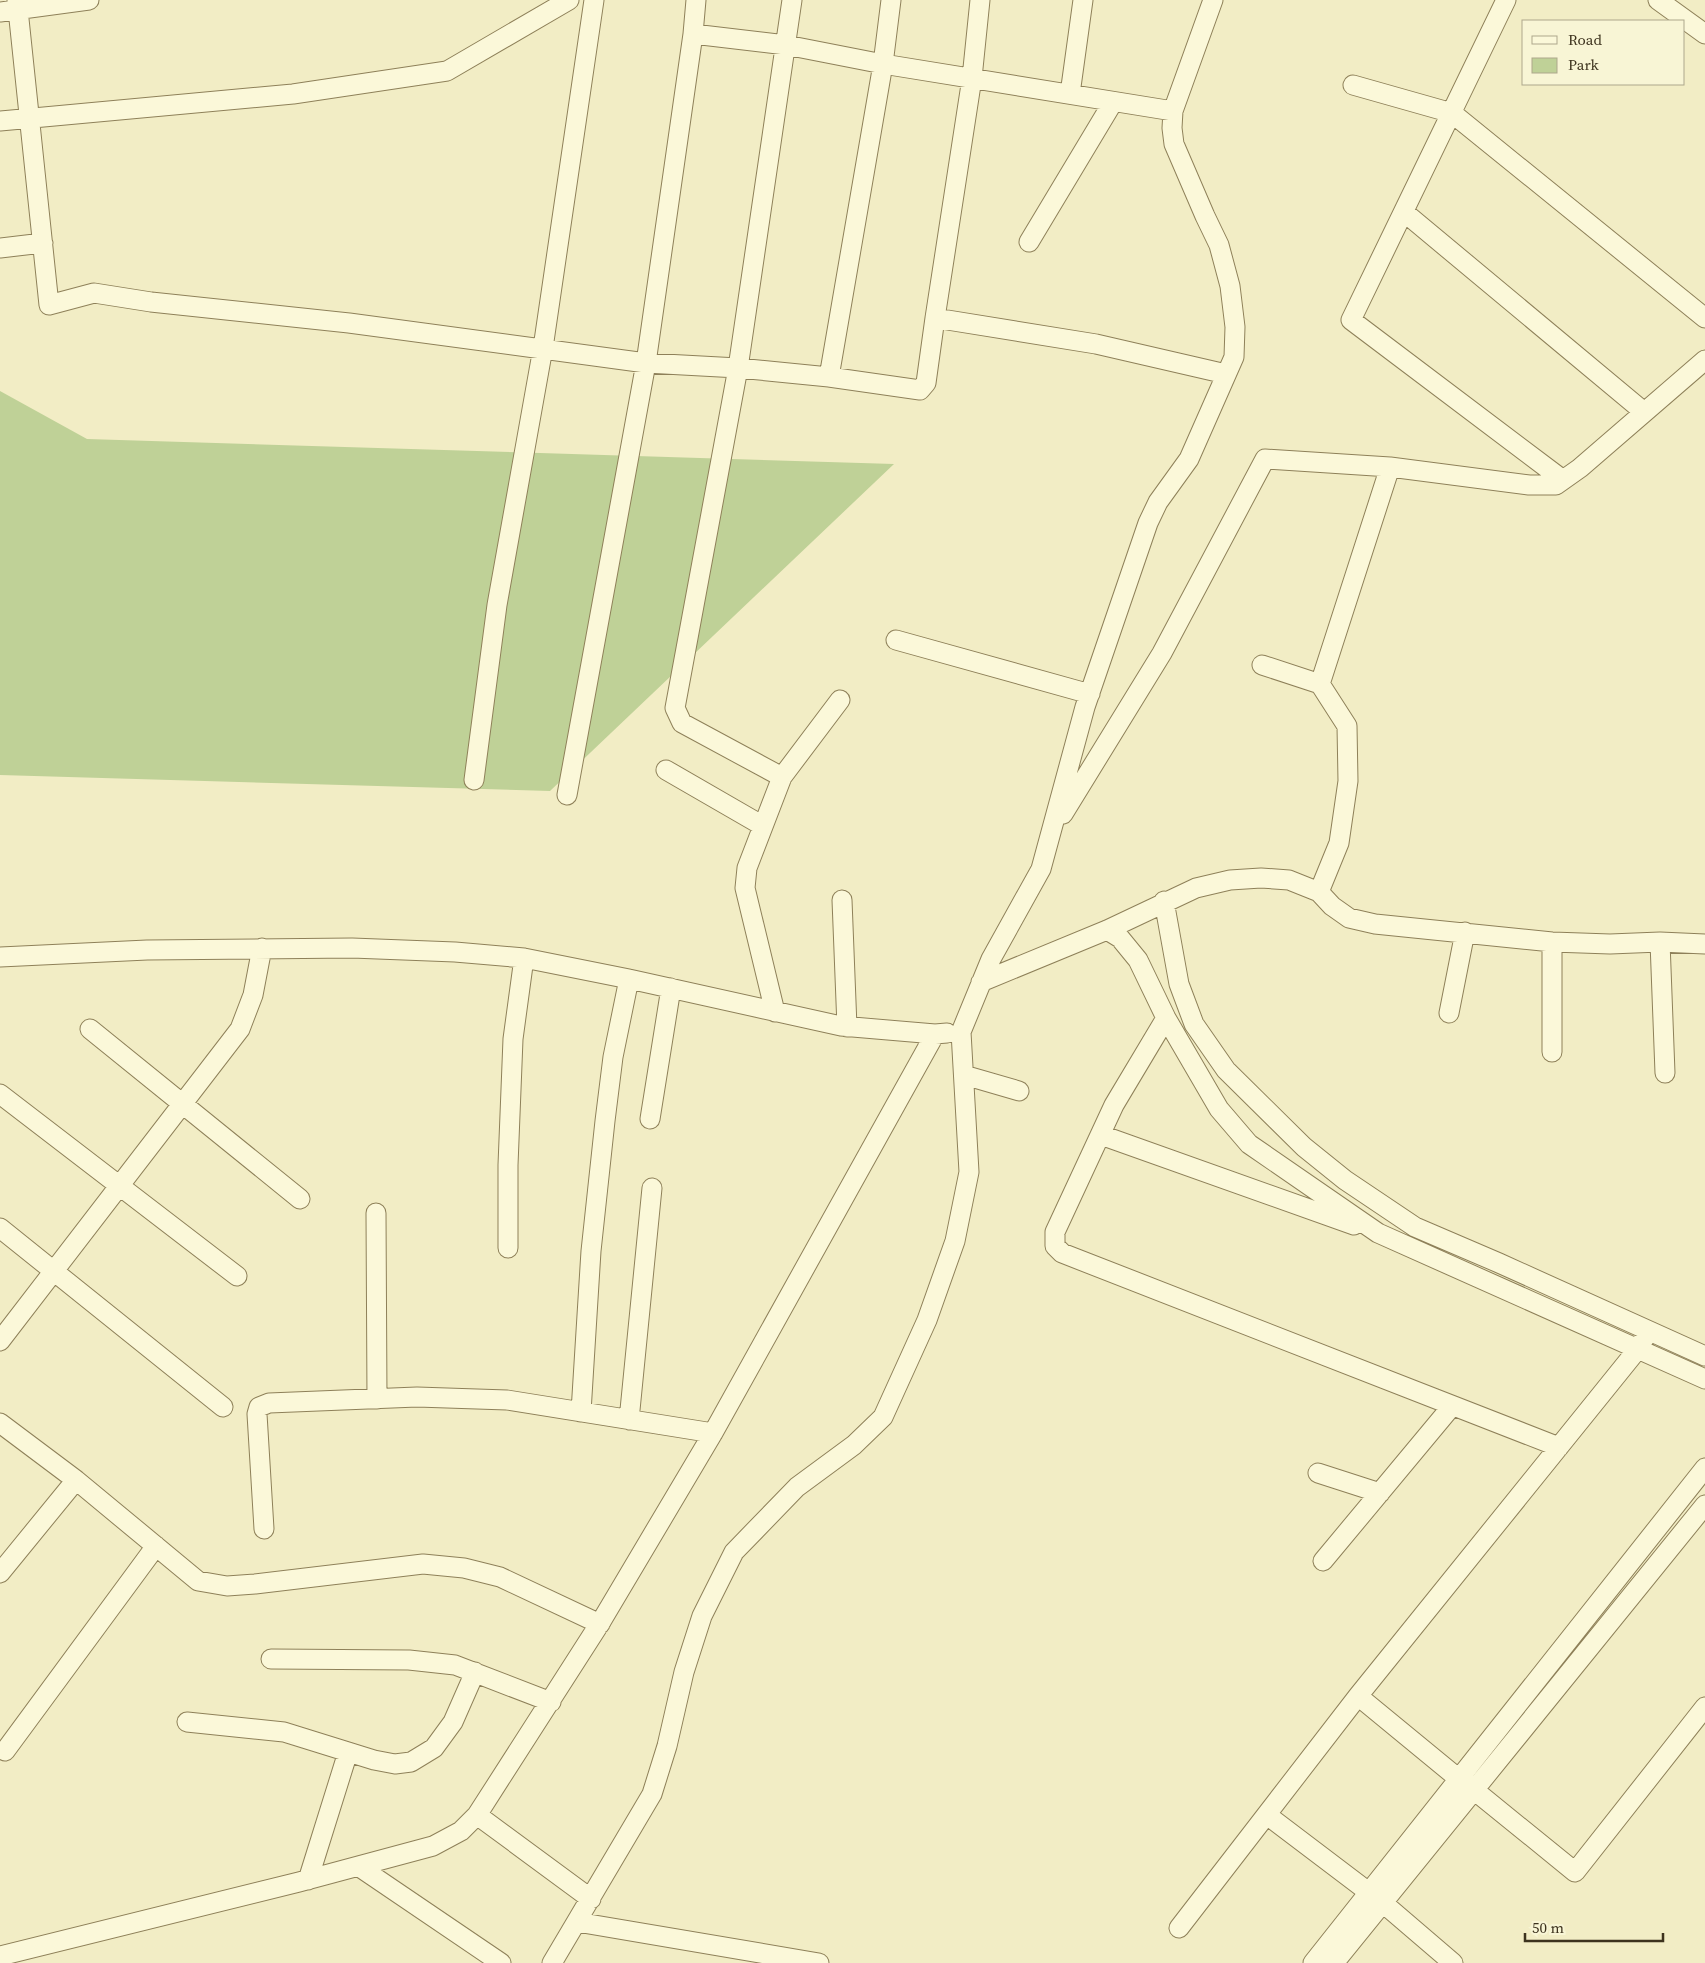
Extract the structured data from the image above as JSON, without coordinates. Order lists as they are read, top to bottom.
{
  "legend": ["Road", "Park"],
  "scale_bar": "50 m"
}
